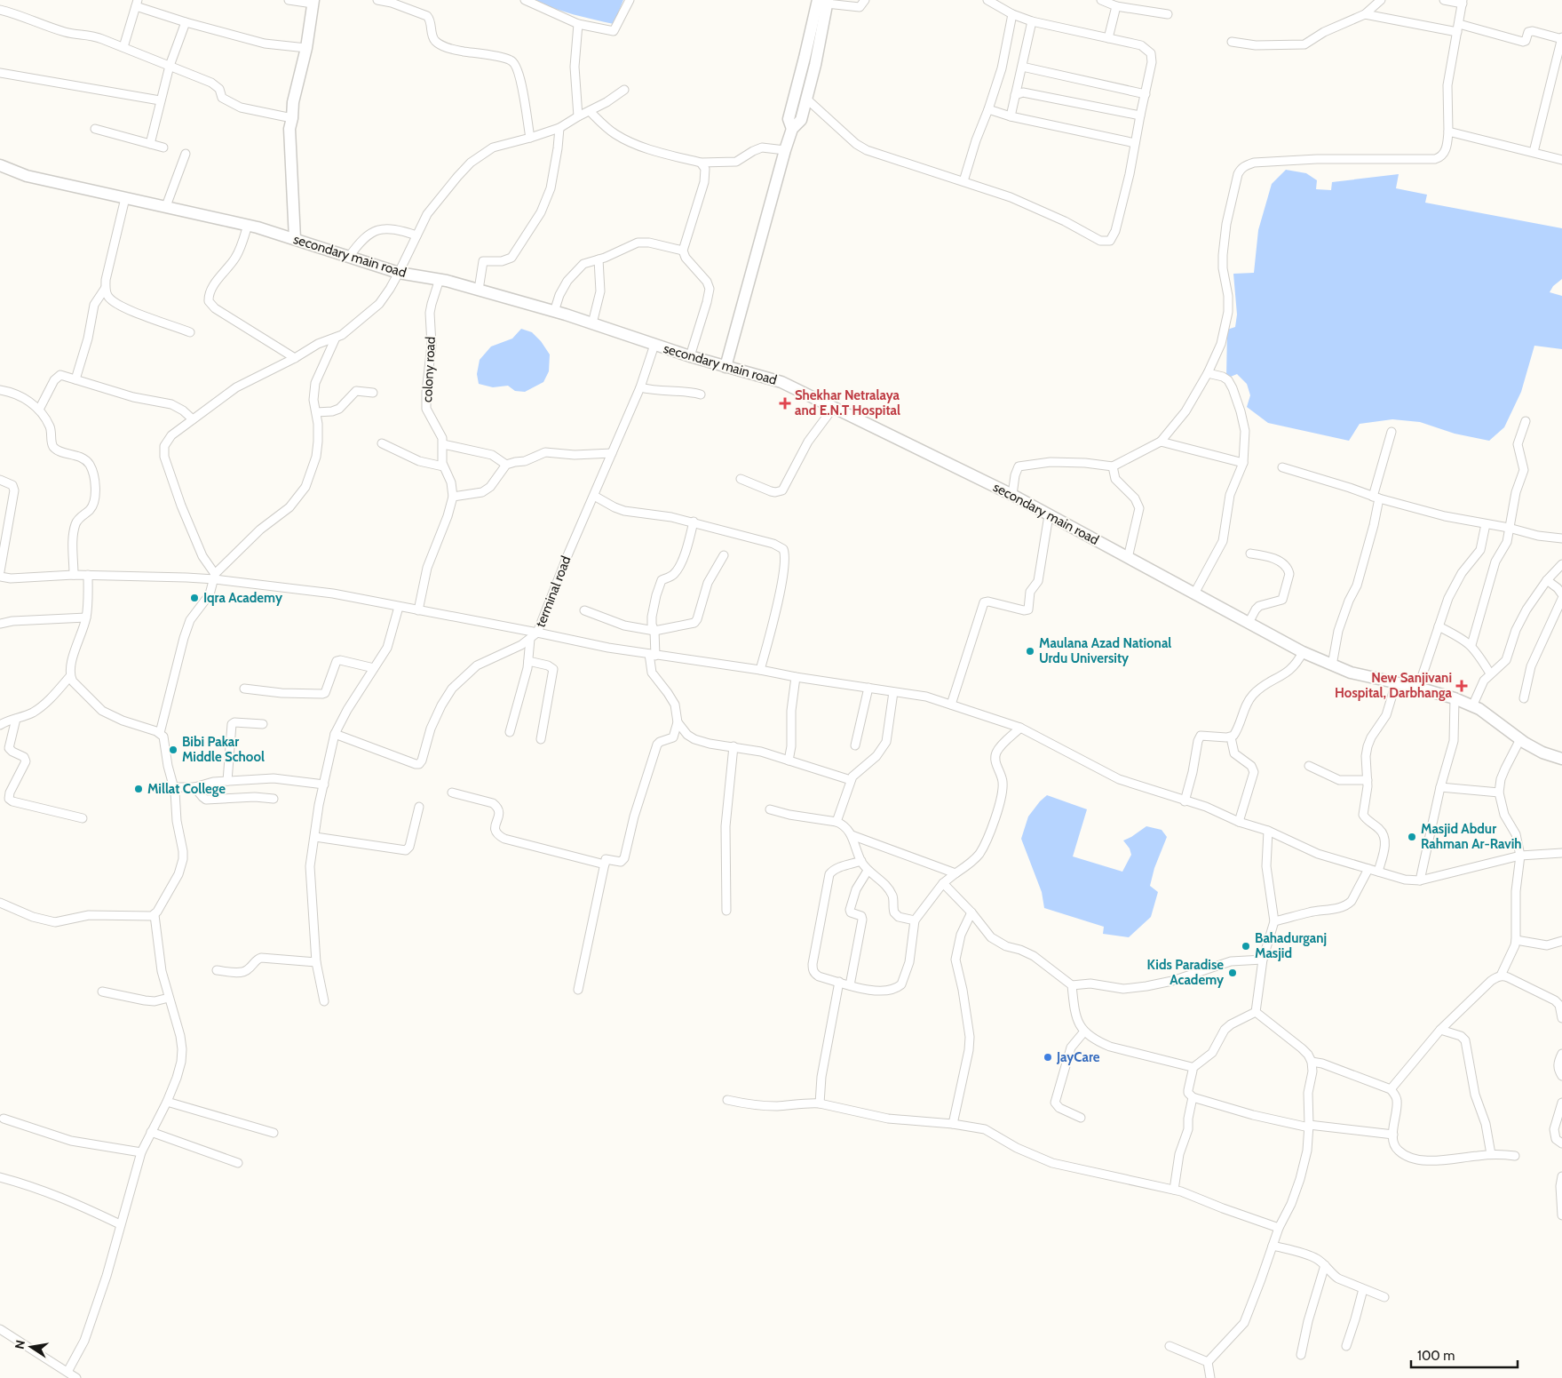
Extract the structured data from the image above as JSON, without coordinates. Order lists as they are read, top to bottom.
{
  "streets": {
    "main road": ["secondary main road"],
    "street": ["colony road", "terminal road"]
  },
  "crossings": [
    ["secondary main road", "colony road"],
    ["secondary main road", "terminal road"]
  ],
  "places": {
    "health": ["Shekhar Netralaya and E.N.T Hospital", "New Sanjivani Hospital, Darbhanga"],
    "other": [
      "Iqra Academy",
      "Maulana Azad National Urdu University",
      "Bibi Pakar Middle School",
      "Millat College",
      "Masjid Abdur Rahman Ar-Ravih",
      "Bahadurganj Masjid",
      "Kids Paradise Academy",
      "JayCare"
    ]
  },
  "scale_bar": "100 m",
  "north": "left"
}
